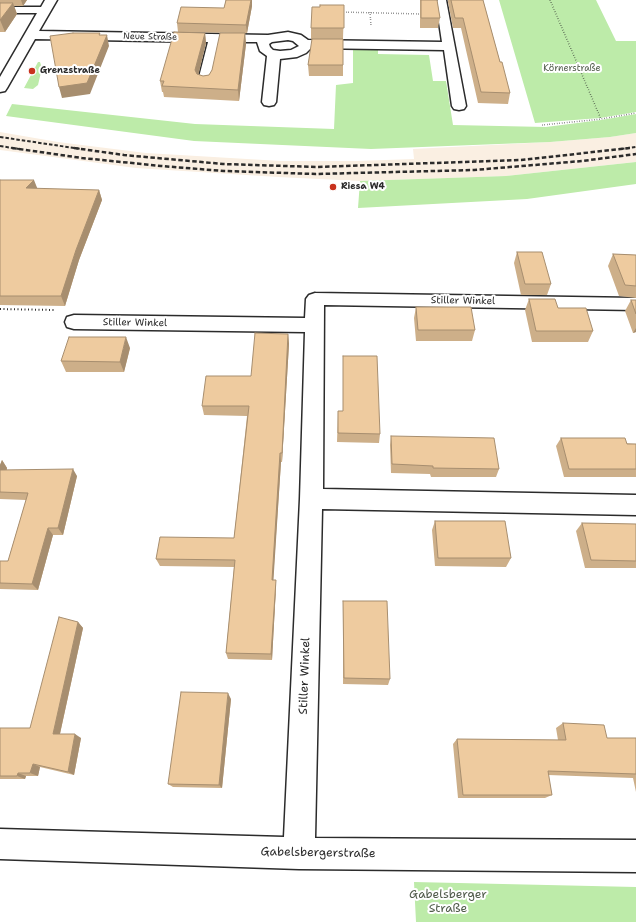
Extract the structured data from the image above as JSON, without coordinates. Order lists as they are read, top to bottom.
{
  "streets": {
    "street": ["Neue Straße", "Stiller Winkel", "Gabelsbergerstraße"]
  },
  "crossings": [
    ["Stiller Winkel", "Gabelsbergerstraße"]
  ],
  "parks": ["Körnerstraße", "Gabelsberger Straße"],
  "places": ["Grenzstraße", "Riesa W4"]
}
